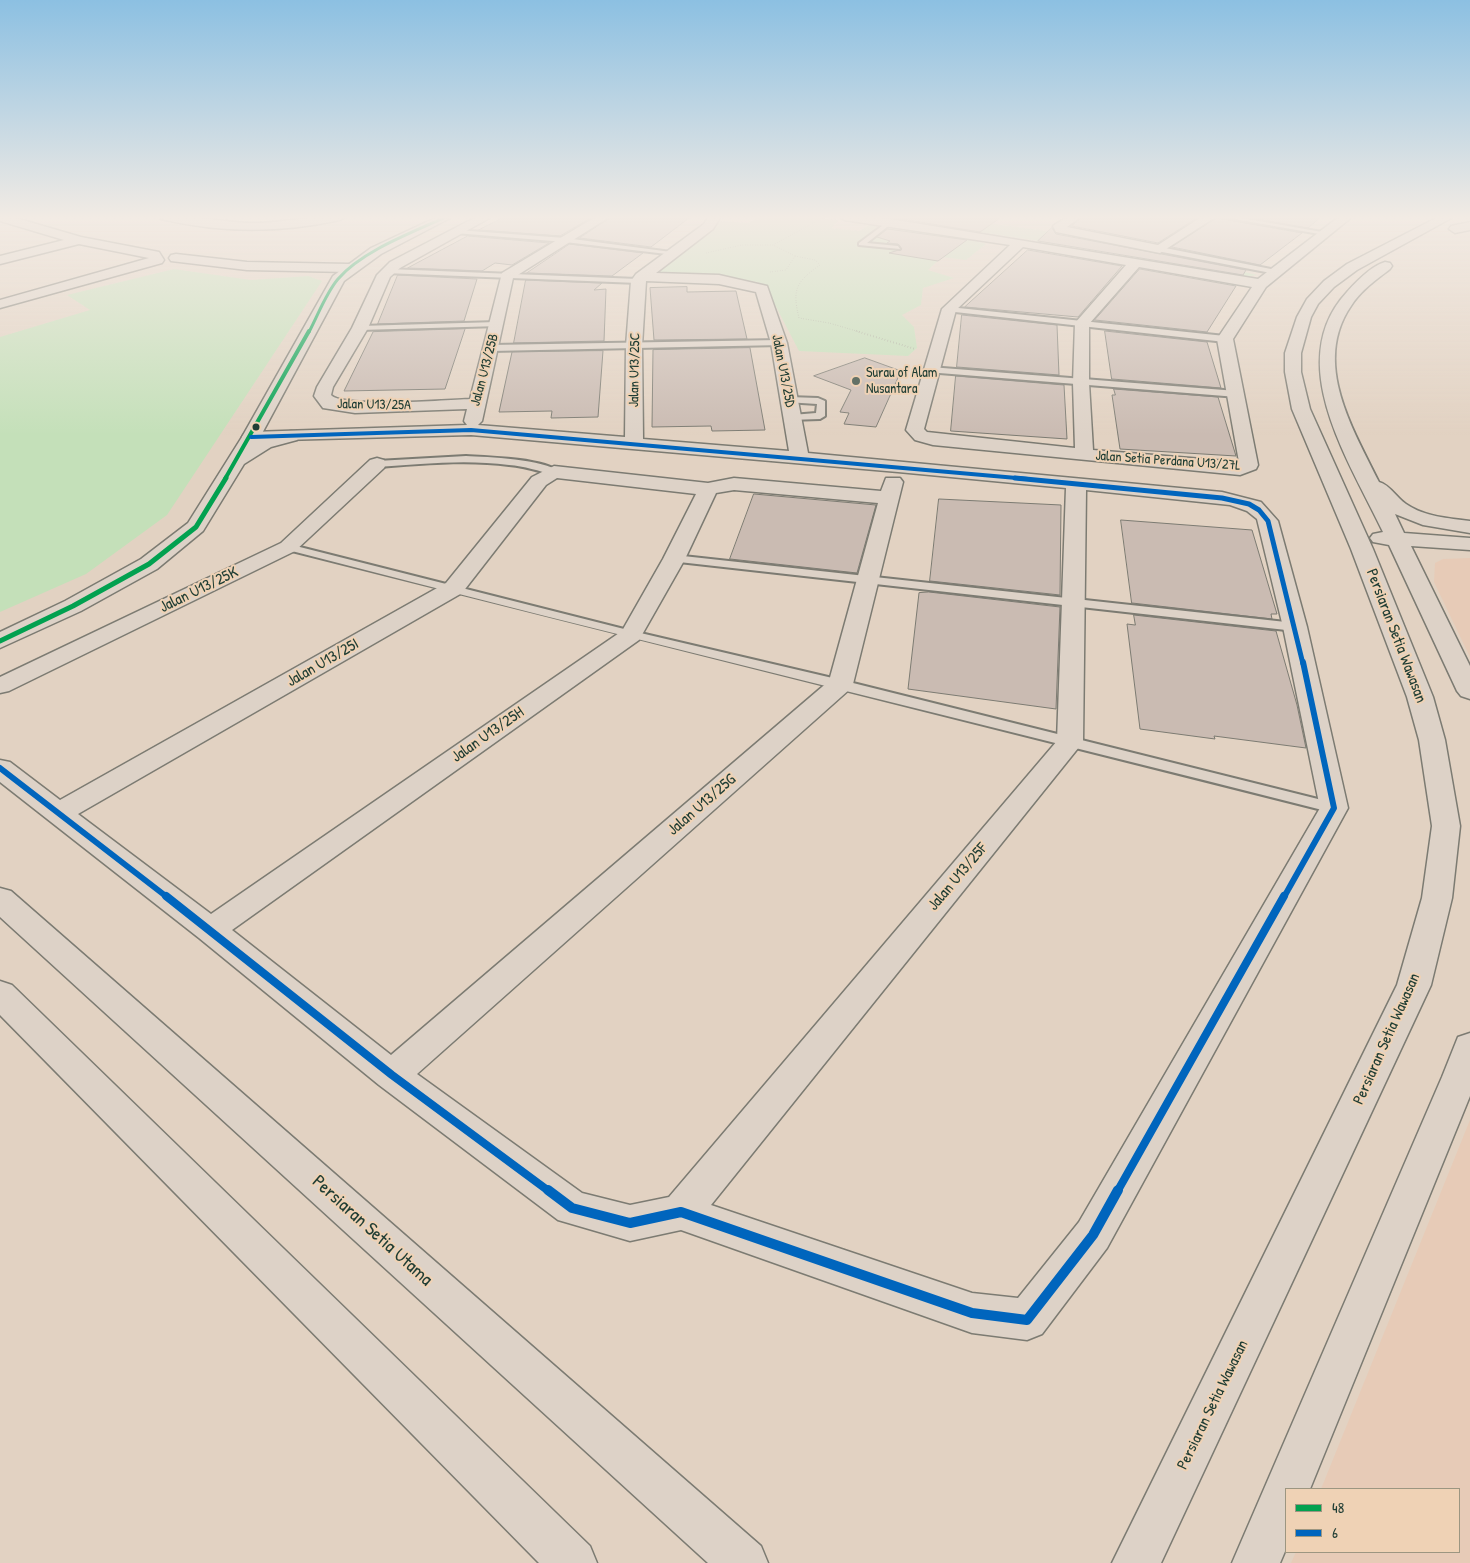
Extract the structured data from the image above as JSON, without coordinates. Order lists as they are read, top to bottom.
{
  "streets": {
    "street": [
      "Jalan U13/25B",
      "Jalan U13/25C",
      "Jalan U13/25D",
      "Jalan U13/25A",
      "Jalan Setia Perdana U13/27L",
      "Jalan U13/25K",
      "Persiaran Setia Wawasan",
      "Jalan U13/25I",
      "Jalan U13/25H",
      "Jalan U13/25G",
      "Jalan U13/25F",
      "Persiaran Setia Utama"
    ]
  },
  "crossings": [
    ["Jalan U13/25B", "Jalan U13/25A"]
  ],
  "places": ["Surau of Alam Nusantara"],
  "lines": ["transit line 48", "transit line 6"],
  "legend": ["48", "6"]
}
